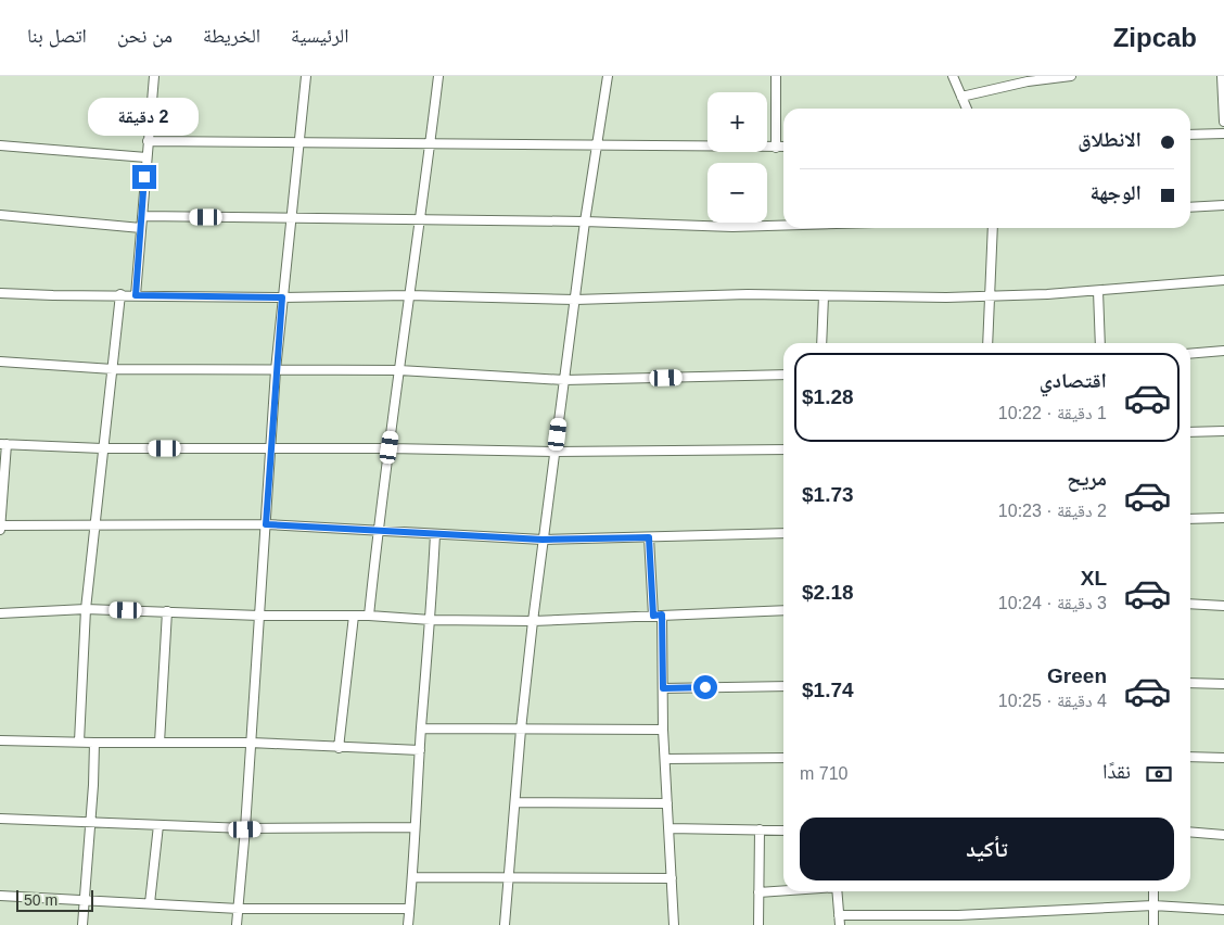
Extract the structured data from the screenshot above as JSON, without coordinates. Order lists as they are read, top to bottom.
{
  "scale_bar": "50 m",
  "page": {
    "header": "Zipcab",
    "nav": [
      "الرئيسية",
      "الخريطة",
      "من نحن",
      "اتصل بنا"
    ],
    "map_buttons": ["+", "−"],
    "bubble": "2 دقيقة",
    "banner": ["الانطلاق", "الوجهة"],
    "list": [
      {
        "name": "اقتصادي",
        "note": "1 دقيقة · 10:22",
        "value": "$1.28"
      },
      {
        "name": "مريح",
        "note": "2 دقيقة · 10:23",
        "value": "$1.73"
      },
      {
        "name": "XL",
        "note": "3 دقيقة · 10:24",
        "value": "$2.18"
      },
      {
        "name": "Green",
        "note": "4 دقيقة · 10:25",
        "value": "$1.74"
      }
    ],
    "pay": ["نقدًا", "710 m"],
    "buttons": "تأكيد",
    "scale": "50 m"
  }
}
